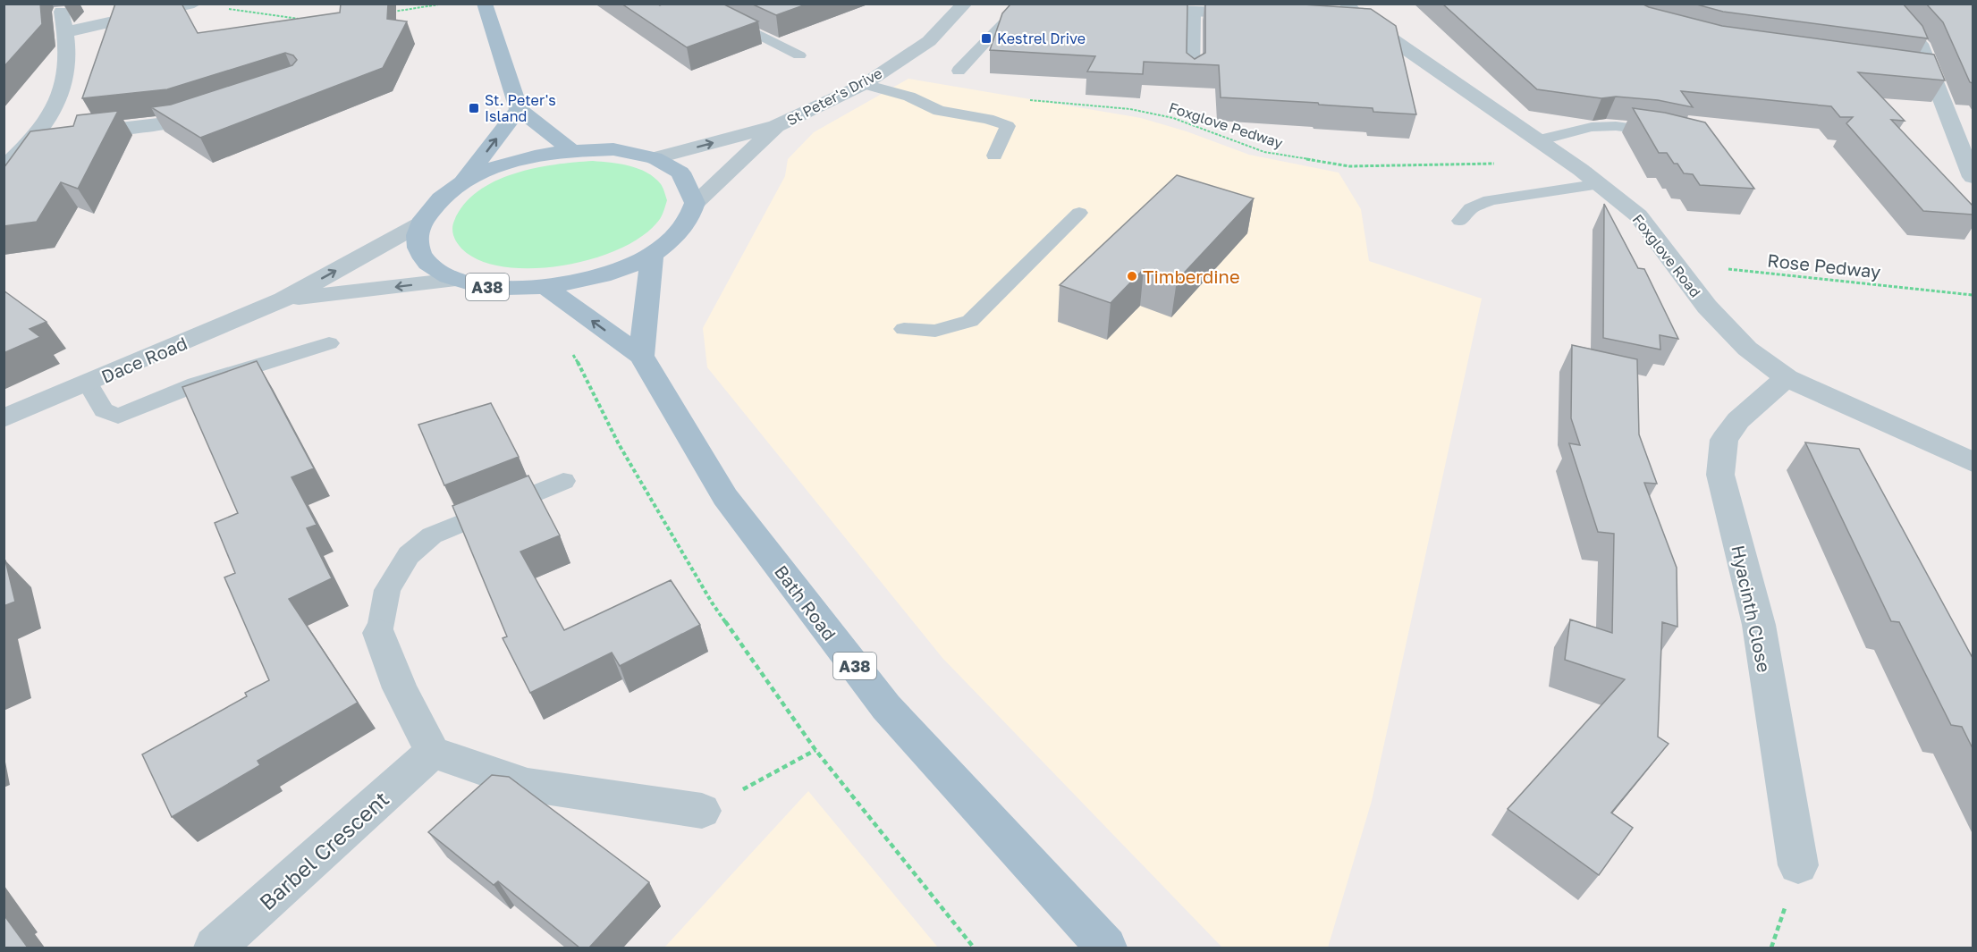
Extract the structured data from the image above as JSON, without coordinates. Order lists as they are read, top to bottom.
{
  "streets": {
    "main road": ["A38", "Bath Road"],
    "street": [
      "St Peter's Drive",
      "Foxglove Road",
      "Dace Road",
      "Hyacinth Close",
      "Barbel Crescent"
    ],
    "path": ["Foxglove Pedway", "Rose Pedway"]
  },
  "crossings": [
    ["St Peter's Drive", "A38"],
    ["Foxglove Road", "Rose Pedway"],
    ["Foxglove Road", "Hyacinth Close"],
    ["A38", "Dace Road"],
    ["A38", "Bath Road"]
  ],
  "places": {
    "transit": ["Kestrel Drive", "St. Peter's Island"],
    "other": ["Timberdine"]
  }
}
